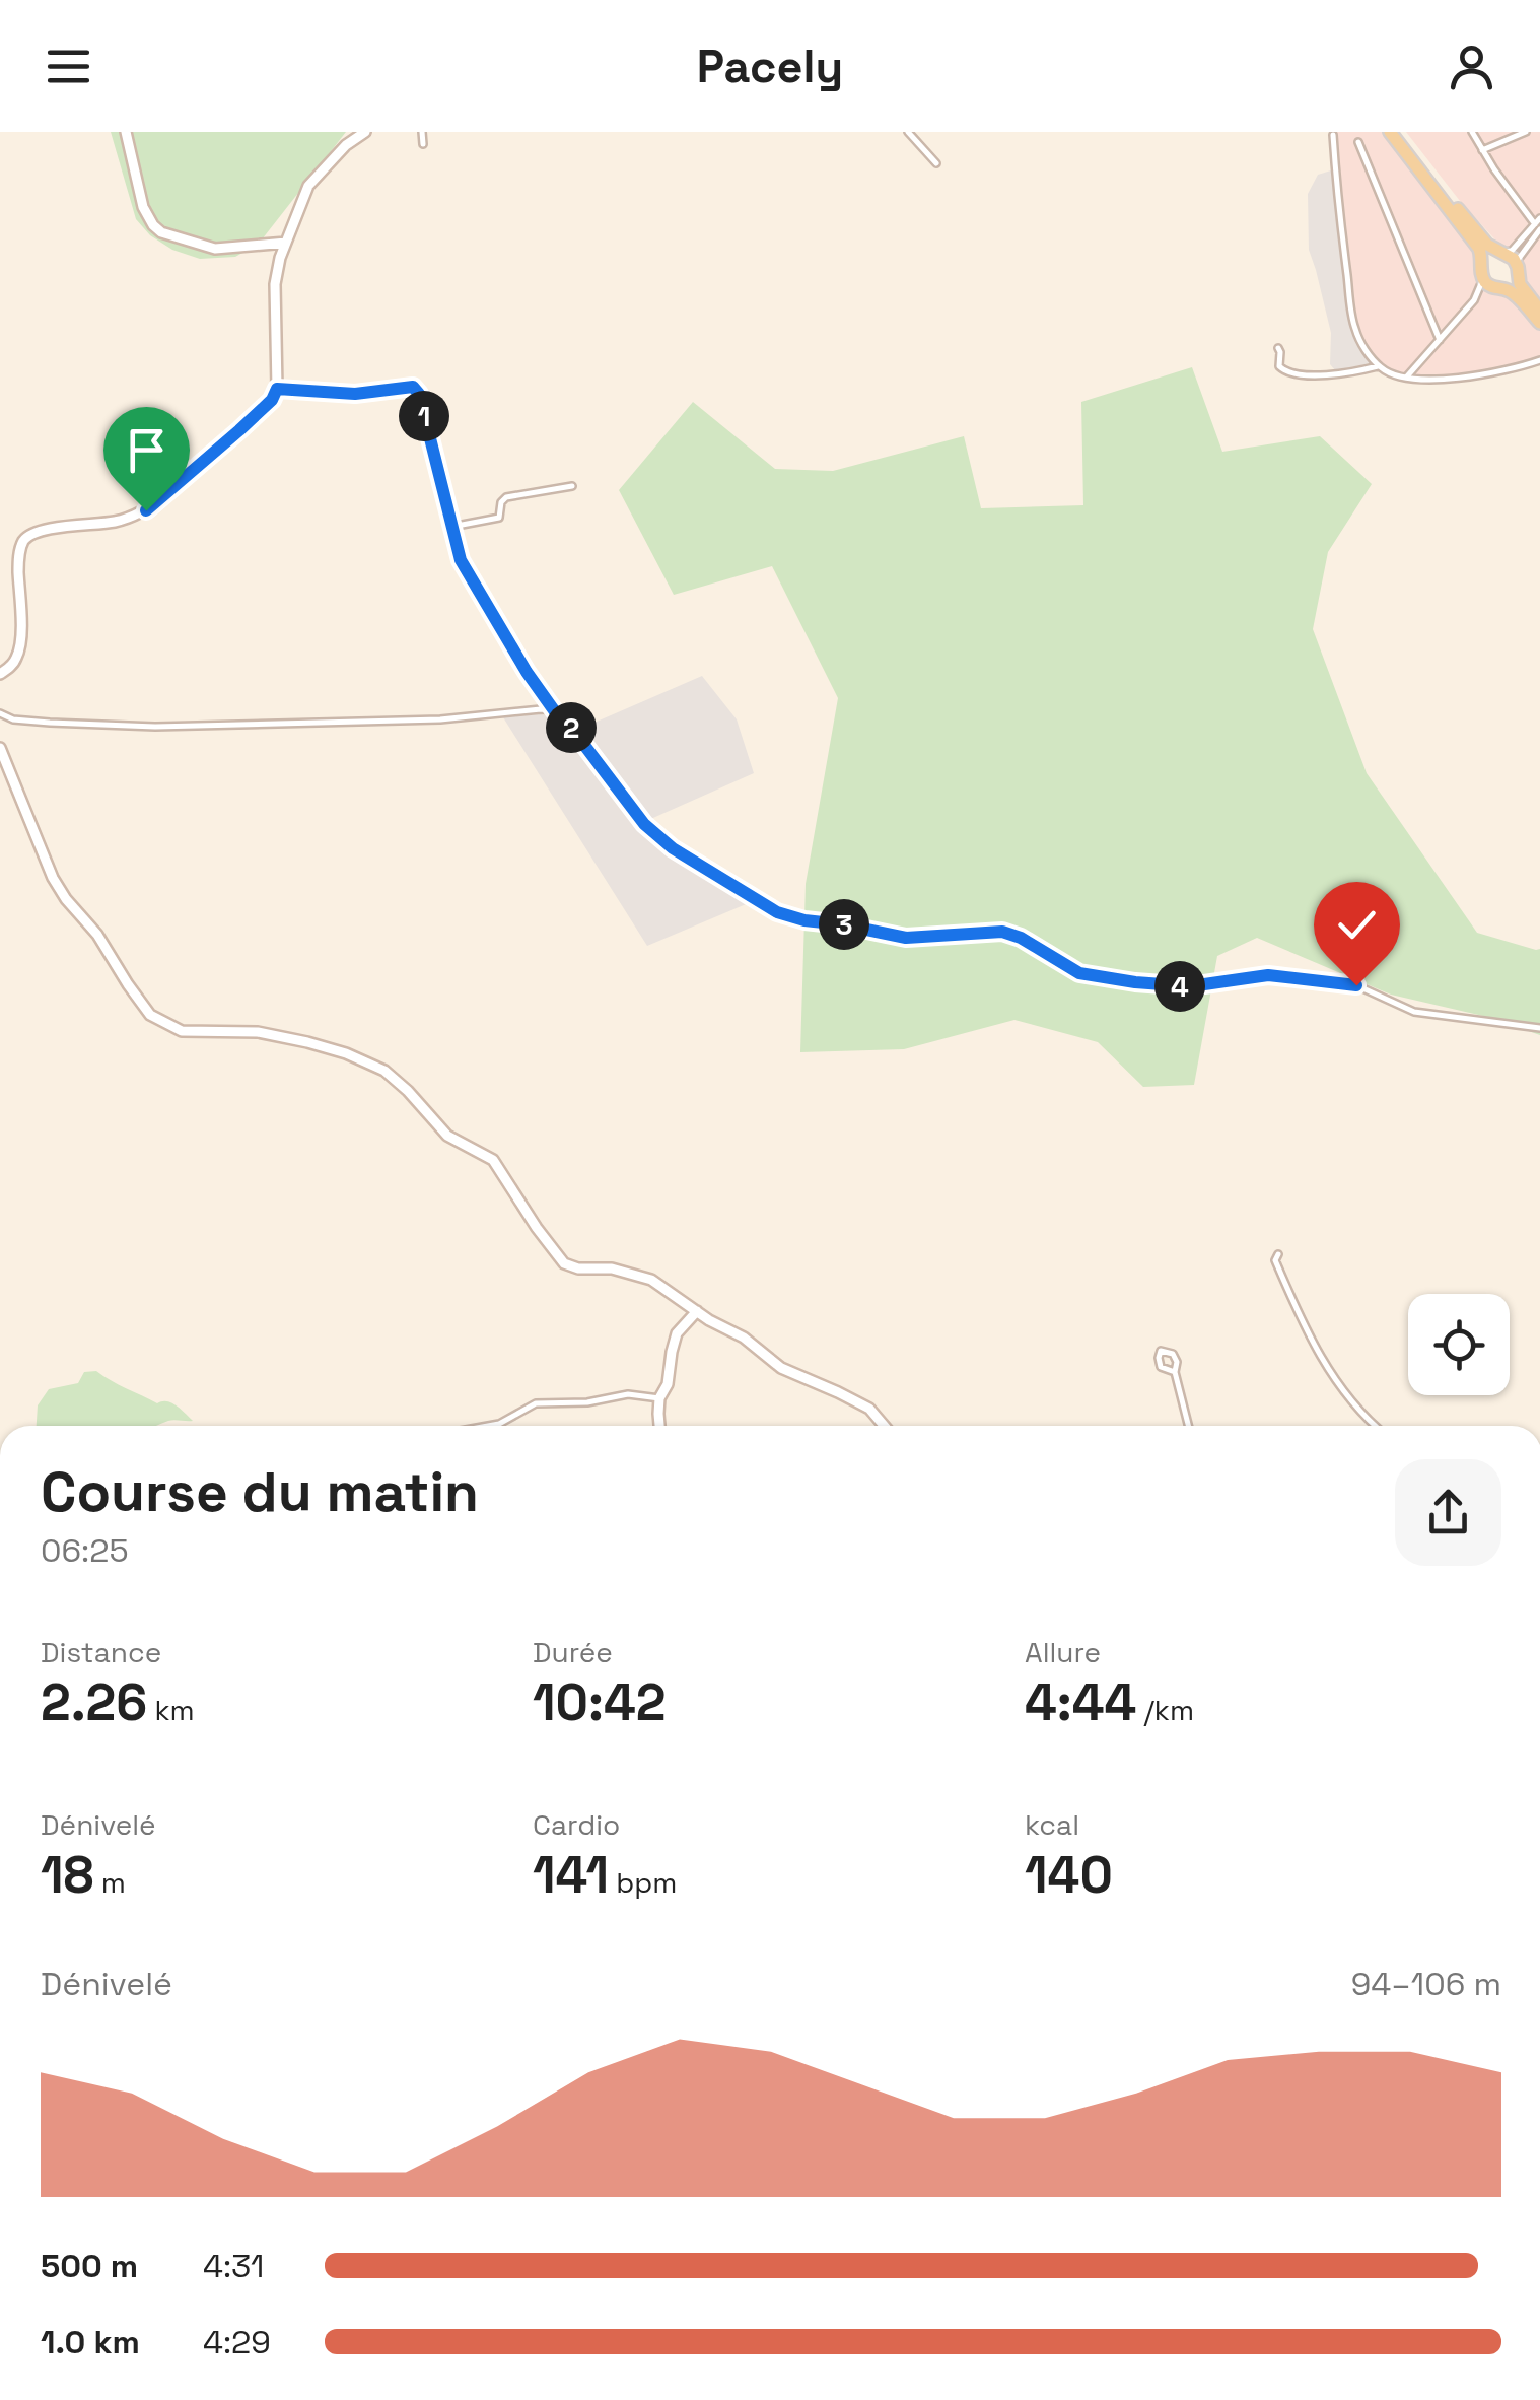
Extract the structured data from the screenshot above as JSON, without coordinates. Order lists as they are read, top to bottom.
{
  "page": {
    "header": "Pacely",
    "pins": [
      "1",
      "2",
      "3",
      "4"
    ],
    "heading": ["Course du matin", "06:25"],
    "stats": [
      ["Distance", "2.26 km"],
      ["Durée", "10:42"],
      ["Allure", "4:44 /km"],
      ["Dénivelé", "18 m"],
      ["Cardio", "141 bpm"],
      ["kcal", "140"]
    ],
    "chart": ["Dénivelé", "94–106 m"],
    "list": [
      {
        "name": "500 m",
        "note": "4:31"
      },
      {
        "name": "1.0 km",
        "note": "4:29"
      }
    ]
  }
}
